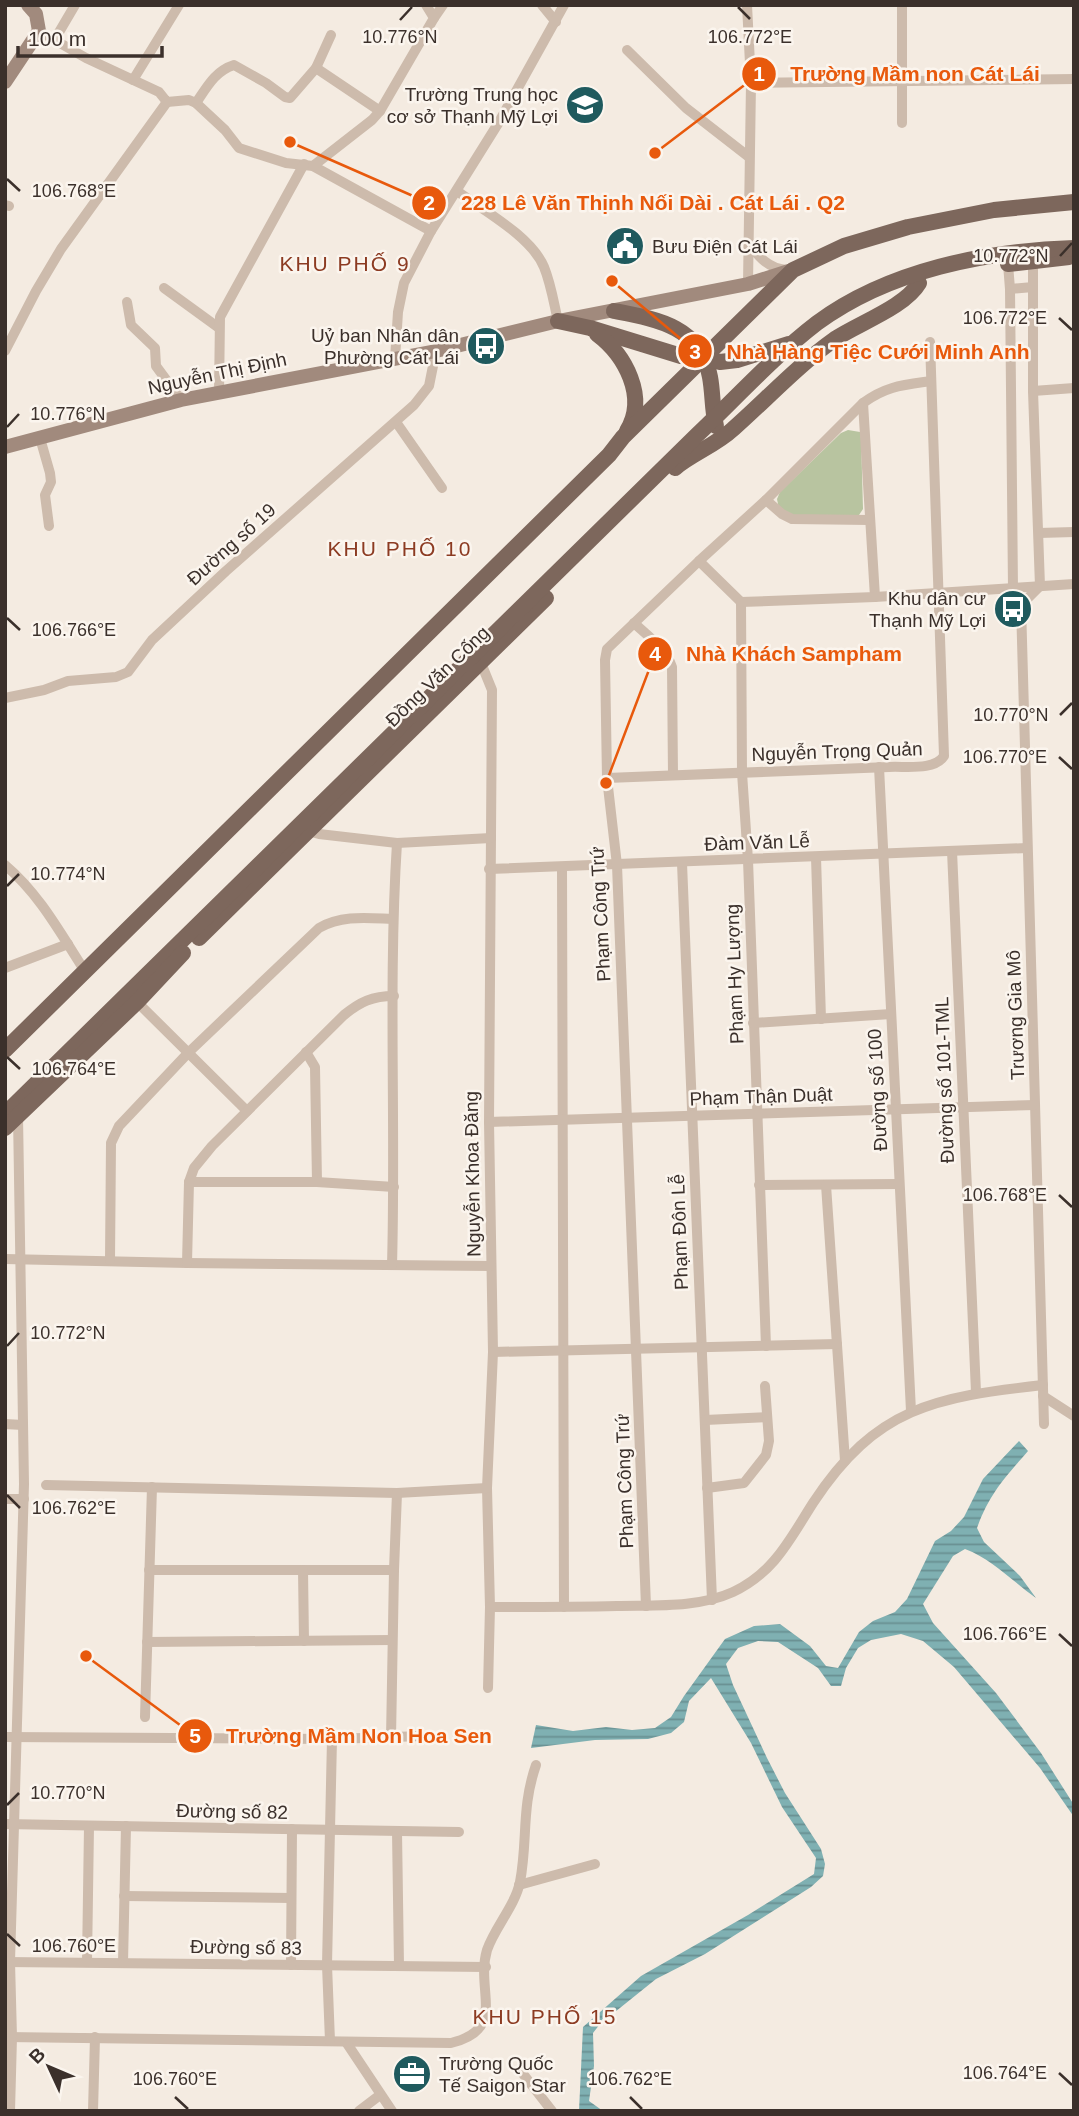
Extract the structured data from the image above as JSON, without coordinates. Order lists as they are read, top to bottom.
{
  "streets": {
    "main road": ["Nguyễn Thị Định", "Đồng Văn Cống"],
    "street": [
      "Đường số 19",
      "Nguyễn Trọng Quản",
      "Đàm Văn Lễ",
      "Phạm Công Trứ",
      "Phạm Hy Lượng",
      "Trương Gia Mô",
      "Đường số 101-TML",
      "Đường số 100",
      "Phạm Thận Duật",
      "Nguyễn Khoa Đăng",
      "Phạm Đôn Lễ",
      "Đường số 82",
      "Đường số 83"
    ]
  },
  "crossings": [
    ["Nguyễn Thị Định", "Đường số 19"],
    ["Nguyễn Thị Định", "Đồng Văn Cống"],
    ["Đồng Văn Cống", "Nguyễn Khoa Đăng"],
    ["Nguyễn Trọng Quản", "Phạm Công Trứ"],
    ["Nguyễn Trọng Quản", "Phạm Hy Lượng"],
    ["Nguyễn Trọng Quản", "Đường số 100"],
    ["Đàm Văn Lễ", "Phạm Công Trứ"],
    ["Đàm Văn Lễ", "Phạm Hy Lượng"],
    ["Đàm Văn Lễ", "Trương Gia Mô"],
    ["Đàm Văn Lễ", "Đường số 101-TML"],
    ["Đàm Văn Lễ", "Đường số 100"],
    ["Đàm Văn Lễ", "Nguyễn Khoa Đăng"],
    ["Đàm Văn Lễ", "Phạm Đôn Lễ"],
    ["Phạm Công Trứ", "Phạm Thận Duật"],
    ["Phạm Hy Lượng", "Phạm Thận Duật"],
    ["Trương Gia Mô", "Phạm Thận Duật"],
    ["Đường số 101-TML", "Phạm Thận Duật"],
    ["Đường số 100", "Phạm Thận Duật"],
    ["Phạm Thận Duật", "Nguyễn Khoa Đăng"],
    ["Phạm Thận Duật", "Phạm Đôn Lễ"]
  ],
  "districts": ["KHU PHỐ 9", "KHU PHỐ 10", "KHU PHỐ 15"],
  "places": {
    "school or university": ["Trường Trung học cơ sở Thạnh Mỹ Lợi"],
    "other": [
      "228 Lê Văn Thịnh Nối Dài . Cát Lái . Q2",
      "Trường Mầm non Cát Lái",
      "Nhà Hàng Tiệc Cưới Minh Anh",
      "Nhà Khách Sampham",
      "Trường Mầm Non Hoa Sen"
    ],
    "public building": ["Bưu Điện Cát Lái"],
    "bus stop": ["Uỷ ban Nhân dân Phường Cát Lái", "Khu dân cư Thạnh Mỹ Lợi"],
    "office": ["Trường Quốc Tế Saigon Star"]
  },
  "scale_bar": "100 m",
  "north": "top left",
  "coordinates": [
    "106.772°E",
    "10.776°N",
    "106.768°E",
    "10.772°N",
    "106.766°E",
    "10.770°N",
    "106.770°E",
    "10.774°N",
    "106.764°E",
    "106.762°E",
    "106.760°E"
  ]
}
